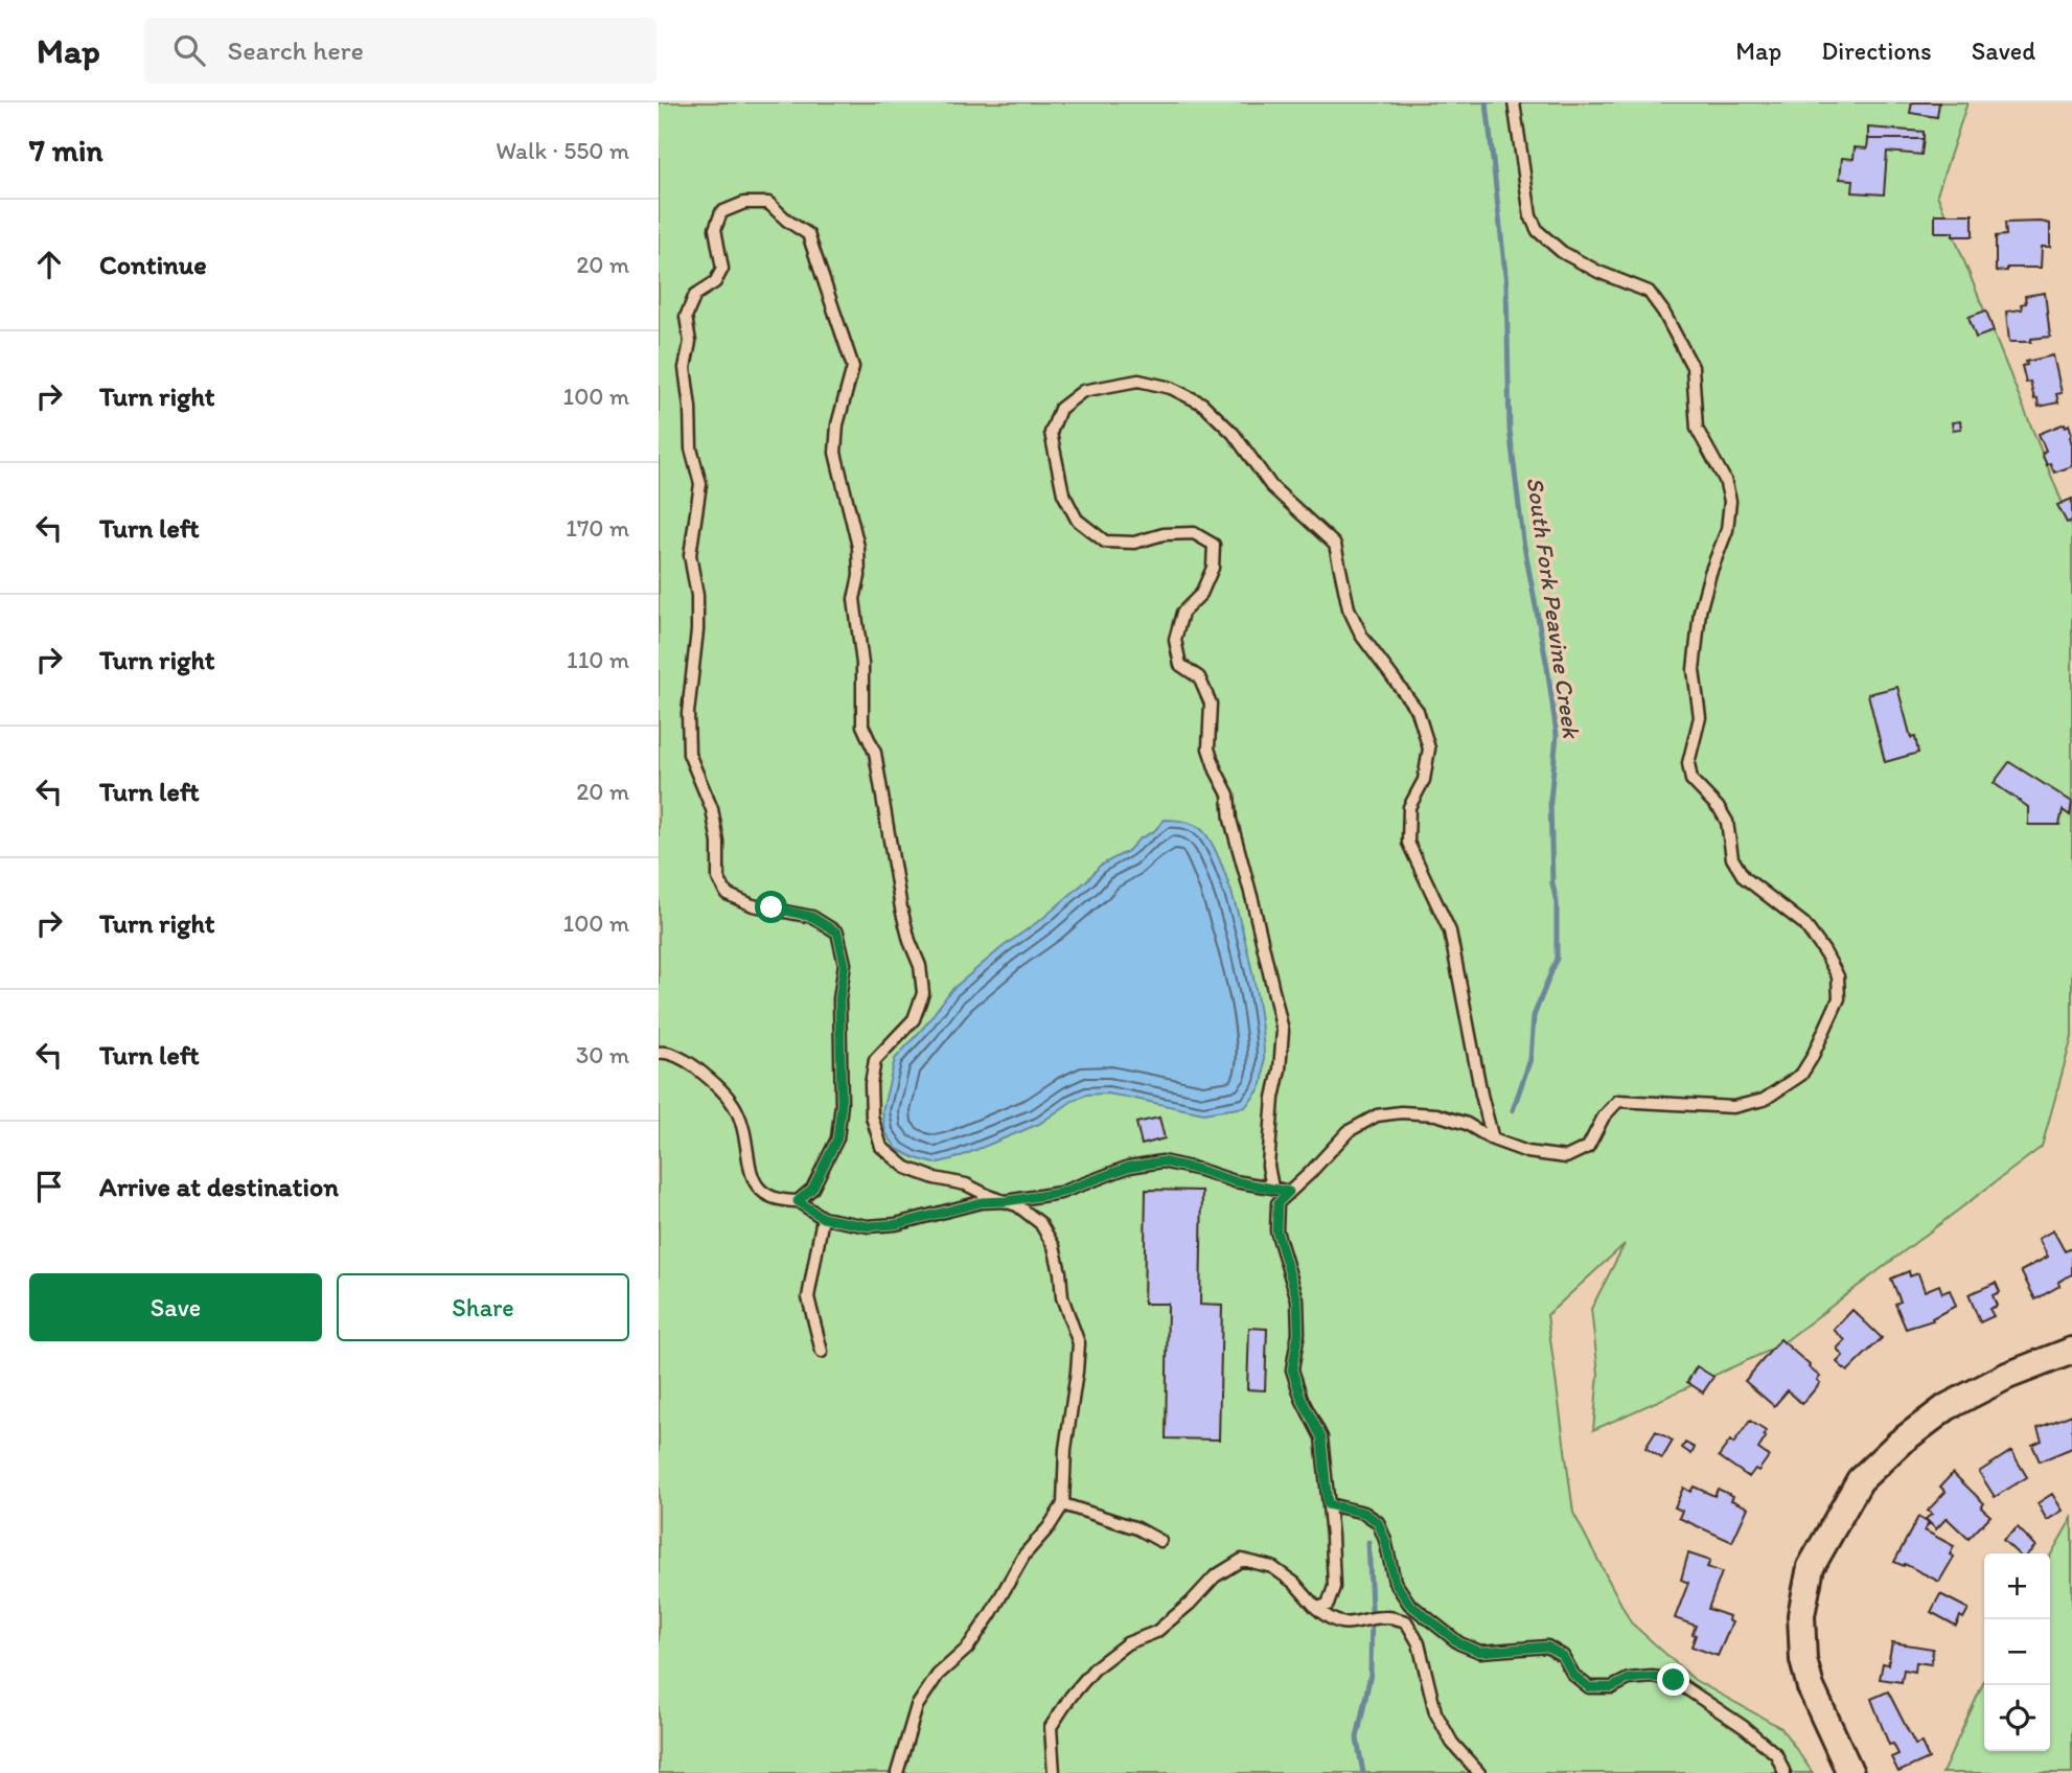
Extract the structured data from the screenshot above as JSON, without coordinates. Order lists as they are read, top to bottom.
{
  "water": ["South Fork Peavine Creek"],
  "page": {
    "header": "Map",
    "search": "Search here",
    "nav": ["Map", "Directions", "Saved"],
    "heading": ["7 min", "Walk · 550 m"],
    "list": [
      ["Continue", "20 m"],
      ["Turn right", "100 m"],
      ["Turn left", "170 m"],
      ["Turn right", "110 m"],
      ["Turn left", "20 m"],
      ["Turn right", "100 m"],
      ["Turn left", "30 m"],
      "Arrive at destination"
    ],
    "buttons": ["Save", "Share"],
    "map_buttons": ["+", "−"]
  }
}
